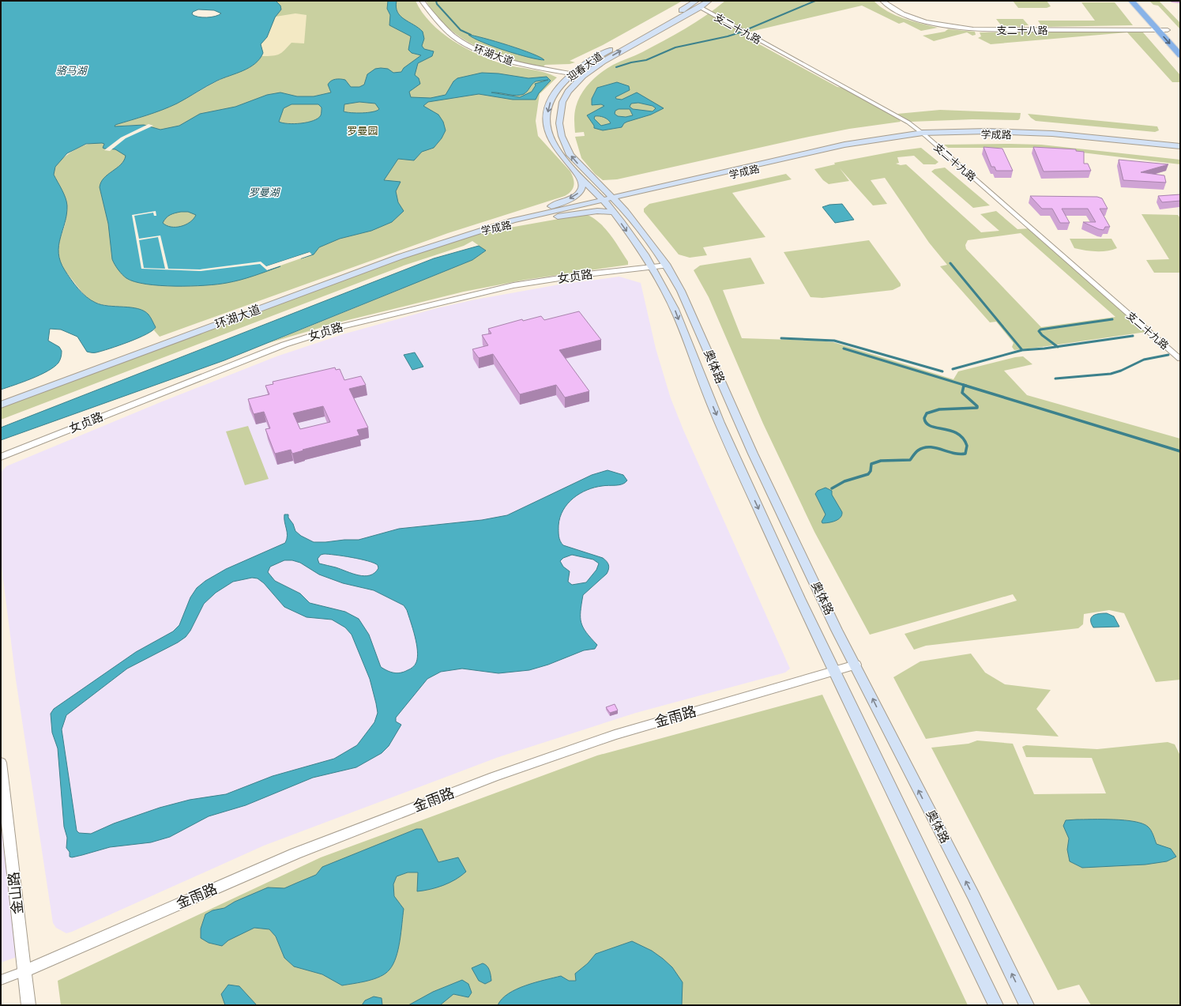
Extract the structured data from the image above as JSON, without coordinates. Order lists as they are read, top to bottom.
{
  "streets": {
    "main road": [
      "环湖大道",
      "迎春大道",
      "学成路",
      "奥体路"
    ],
    "street": [
      "支二十九路",
      "支二十八路",
      "女贞路",
      "金雨路",
      "金山路"
    ]
  },
  "crossings": [
    ["支二十九路", "迎春大道"],
    ["支二十九路", "学成路"],
    ["环湖大道", "迎春大道"],
    ["环湖大道", "学成路"],
    ["迎春大道", "学成路"],
    ["迎春大道", "奥体路"],
    ["学成路", "奥体路"],
    ["女贞路", "奥体路"],
    ["奥体路", "金雨路"],
    ["金雨路", "金山路"]
  ],
  "water": ["骆马湖", "罗曼湖"],
  "parks": ["罗曼园"]
}
